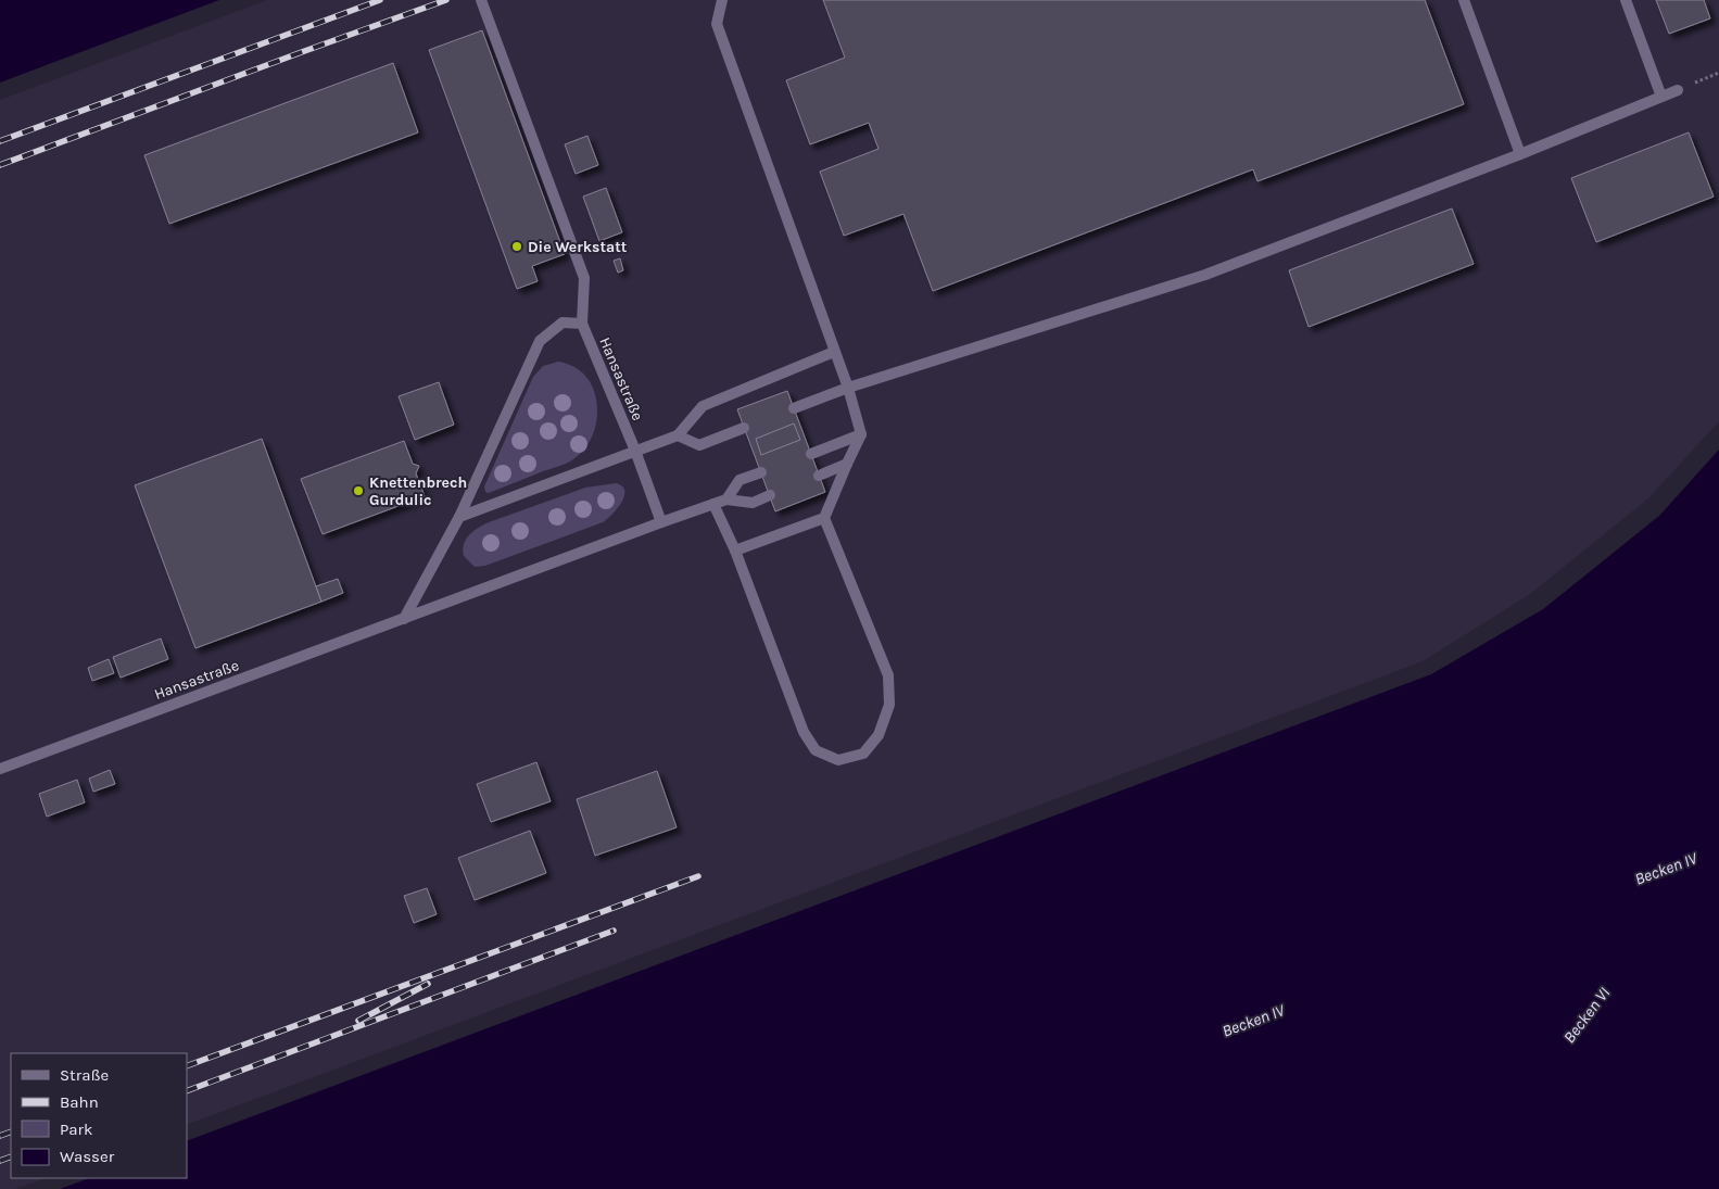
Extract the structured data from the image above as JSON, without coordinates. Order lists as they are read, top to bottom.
{
  "streets": {
    "street": ["Hansastraße"]
  },
  "water": ["Becken IV", "Becken VI"],
  "places": ["Die Werkstatt", "Knettenbrech Gurdulic"],
  "legend": [
    "Straße",
    "Bahn",
    "Park",
    "Wasser"
  ]
}
